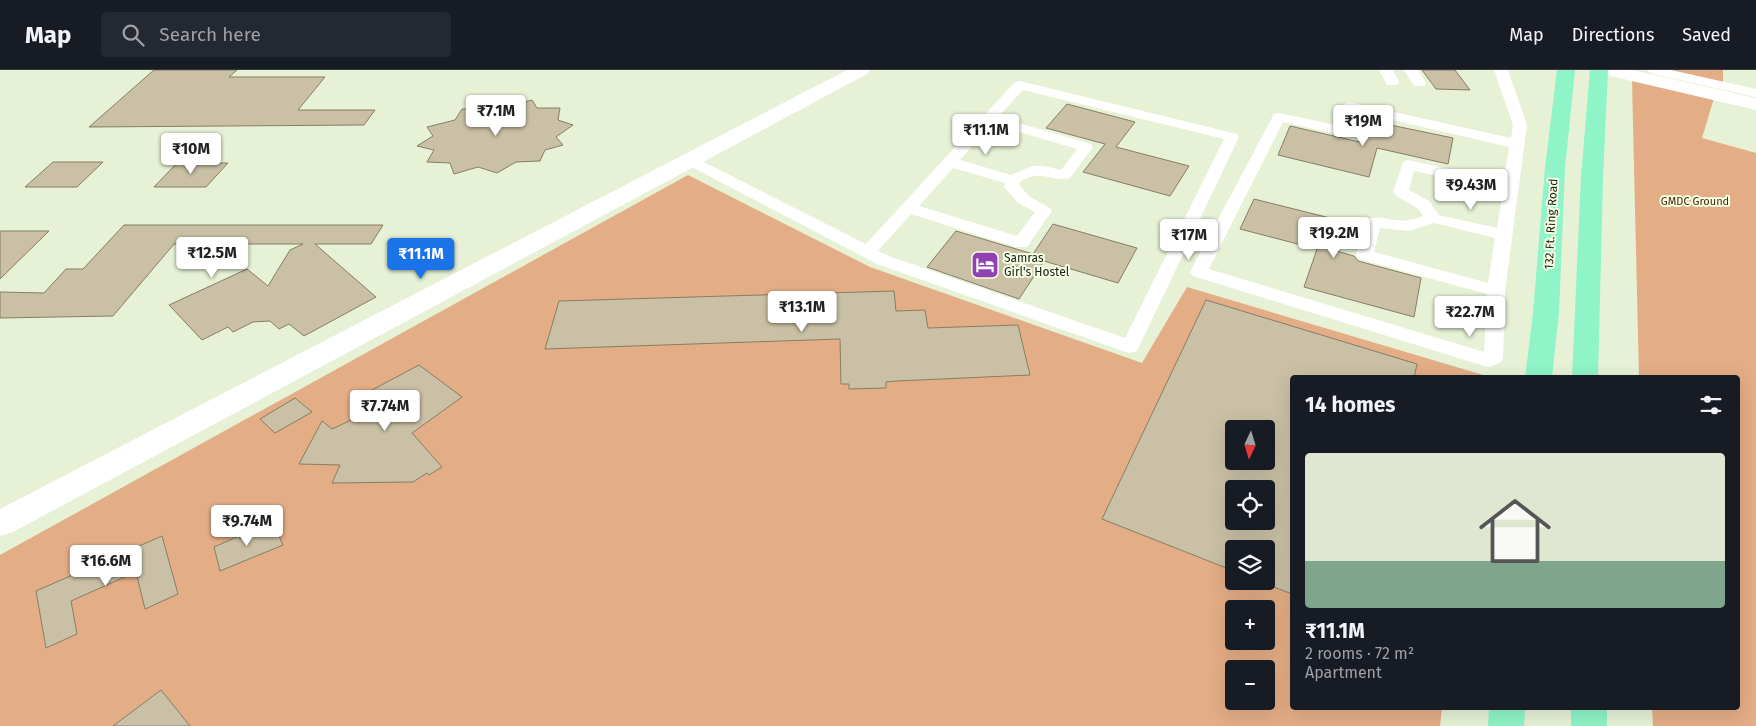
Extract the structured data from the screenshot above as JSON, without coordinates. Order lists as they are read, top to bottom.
{
  "streets": {
    "main road": ["132 Ft. Ring Road"]
  },
  "parks": ["GMDC Ground"],
  "places": {
    "hotel": ["Samras Girl's Hostel"]
  },
  "north": "bottom",
  "page": {
    "header": "Map",
    "search": "Search here",
    "nav": ["Map", "Directions", "Saved"],
    "price": [
      "₹7.1M",
      "₹19M",
      "₹11.1M",
      "₹10M",
      "₹9.43M",
      "₹19.2M",
      "₹17M",
      "₹12.5M",
      "₹11.1M",
      "₹13.1M",
      "₹22.7M",
      "₹7.74M",
      "₹9.74M",
      "₹16.6M"
    ],
    "heading": "14 homes",
    "map_buttons": ["+", "−"],
    "list": [
      {
        "name": "₹11.1M",
        "note": "2 rooms · 72 m² · Apartment"
      }
    ]
  }
}
